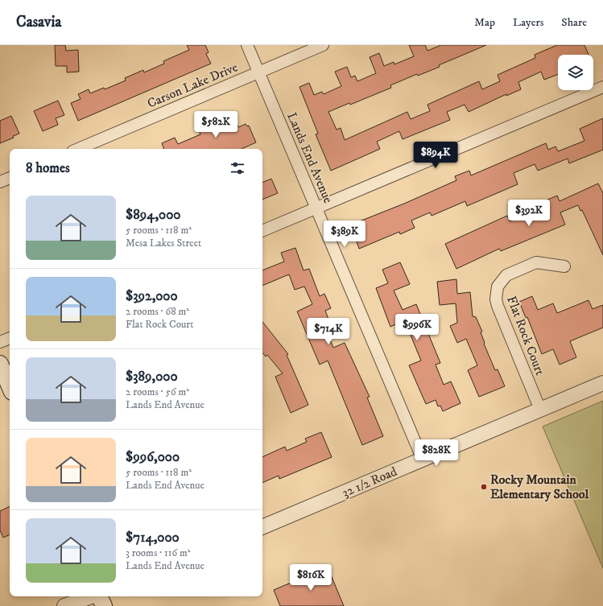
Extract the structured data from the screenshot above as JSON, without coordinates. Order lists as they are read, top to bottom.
{
  "streets": {
    "street": [
      "Carson Lake Drive",
      "Lands End Avenue",
      "Flat Rock Court",
      "32 1/2 Road"
    ]
  },
  "crossings": [
    ["Carson Lake Drive", "Lands End Avenue"],
    ["Lands End Avenue", "32 1/2 Road"],
    ["Flat Rock Court", "32 1/2 Road"]
  ],
  "places": ["Rocky Mountain Elementary School"],
  "page": {
    "header": "Casavia",
    "nav": ["Map", "Layers", "Share"],
    "price": [
      "$582K",
      "$894K",
      "$392K",
      "$389K",
      "$996K",
      "$714K",
      "$828K",
      "$816K"
    ],
    "heading": "8 homes",
    "list": [
      {
        "name": "$894,000",
        "note": "5 rooms · 118 m² · Mesa Lakes Street"
      },
      {
        "name": "$392,000",
        "note": "2 rooms · 68 m² · Flat Rock Court"
      },
      {
        "name": "$389,000",
        "note": "2 rooms · 56 m² · Lands End Avenue"
      },
      {
        "name": "$996,000",
        "note": "5 rooms · 118 m² · Lands End Avenue"
      },
      {
        "name": "$714,000",
        "note": "3 rooms · 116 m² · Lands End Avenue"
      }
    ]
  }
}
